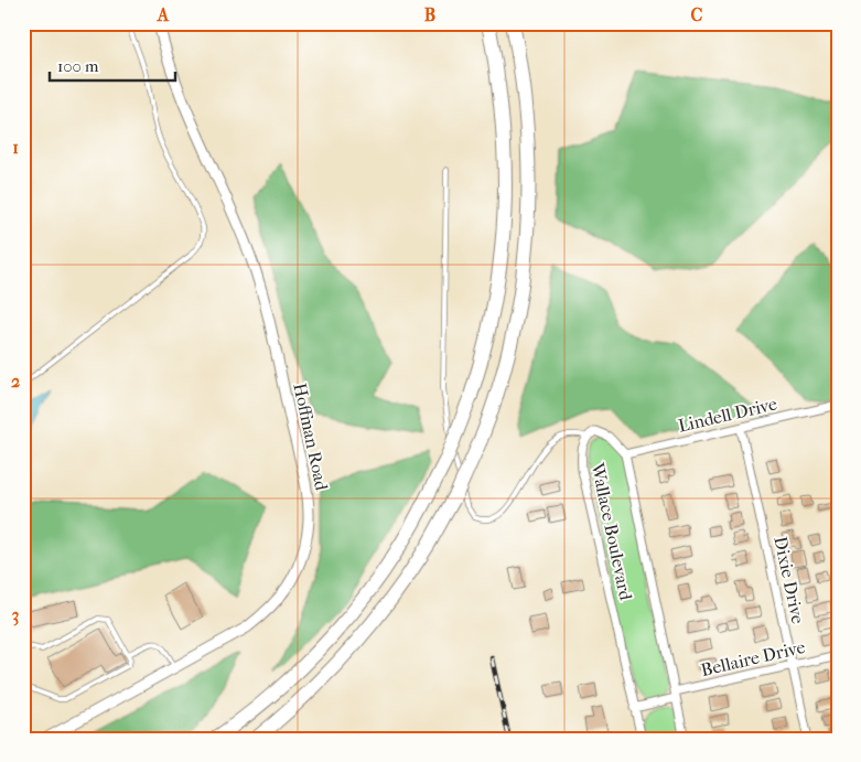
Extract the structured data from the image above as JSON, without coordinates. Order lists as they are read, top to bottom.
{
  "streets": {
    "street": [
      "Lindell Drive",
      "Hoffman Road",
      "Wallace Boulevard",
      "Dixie Drive",
      "Bellaire Drive"
    ]
  },
  "crossings": [
    ["Lindell Drive", "Wallace Boulevard"],
    ["Lindell Drive", "Dixie Drive"],
    ["Wallace Boulevard", "Bellaire Drive"],
    ["Dixie Drive", "Bellaire Drive"]
  ],
  "scale_bar": "100 m",
  "grid": {
    "columns": ["A", "B", "C"],
    "rows": ["1", "2", "3"]
  }
}
